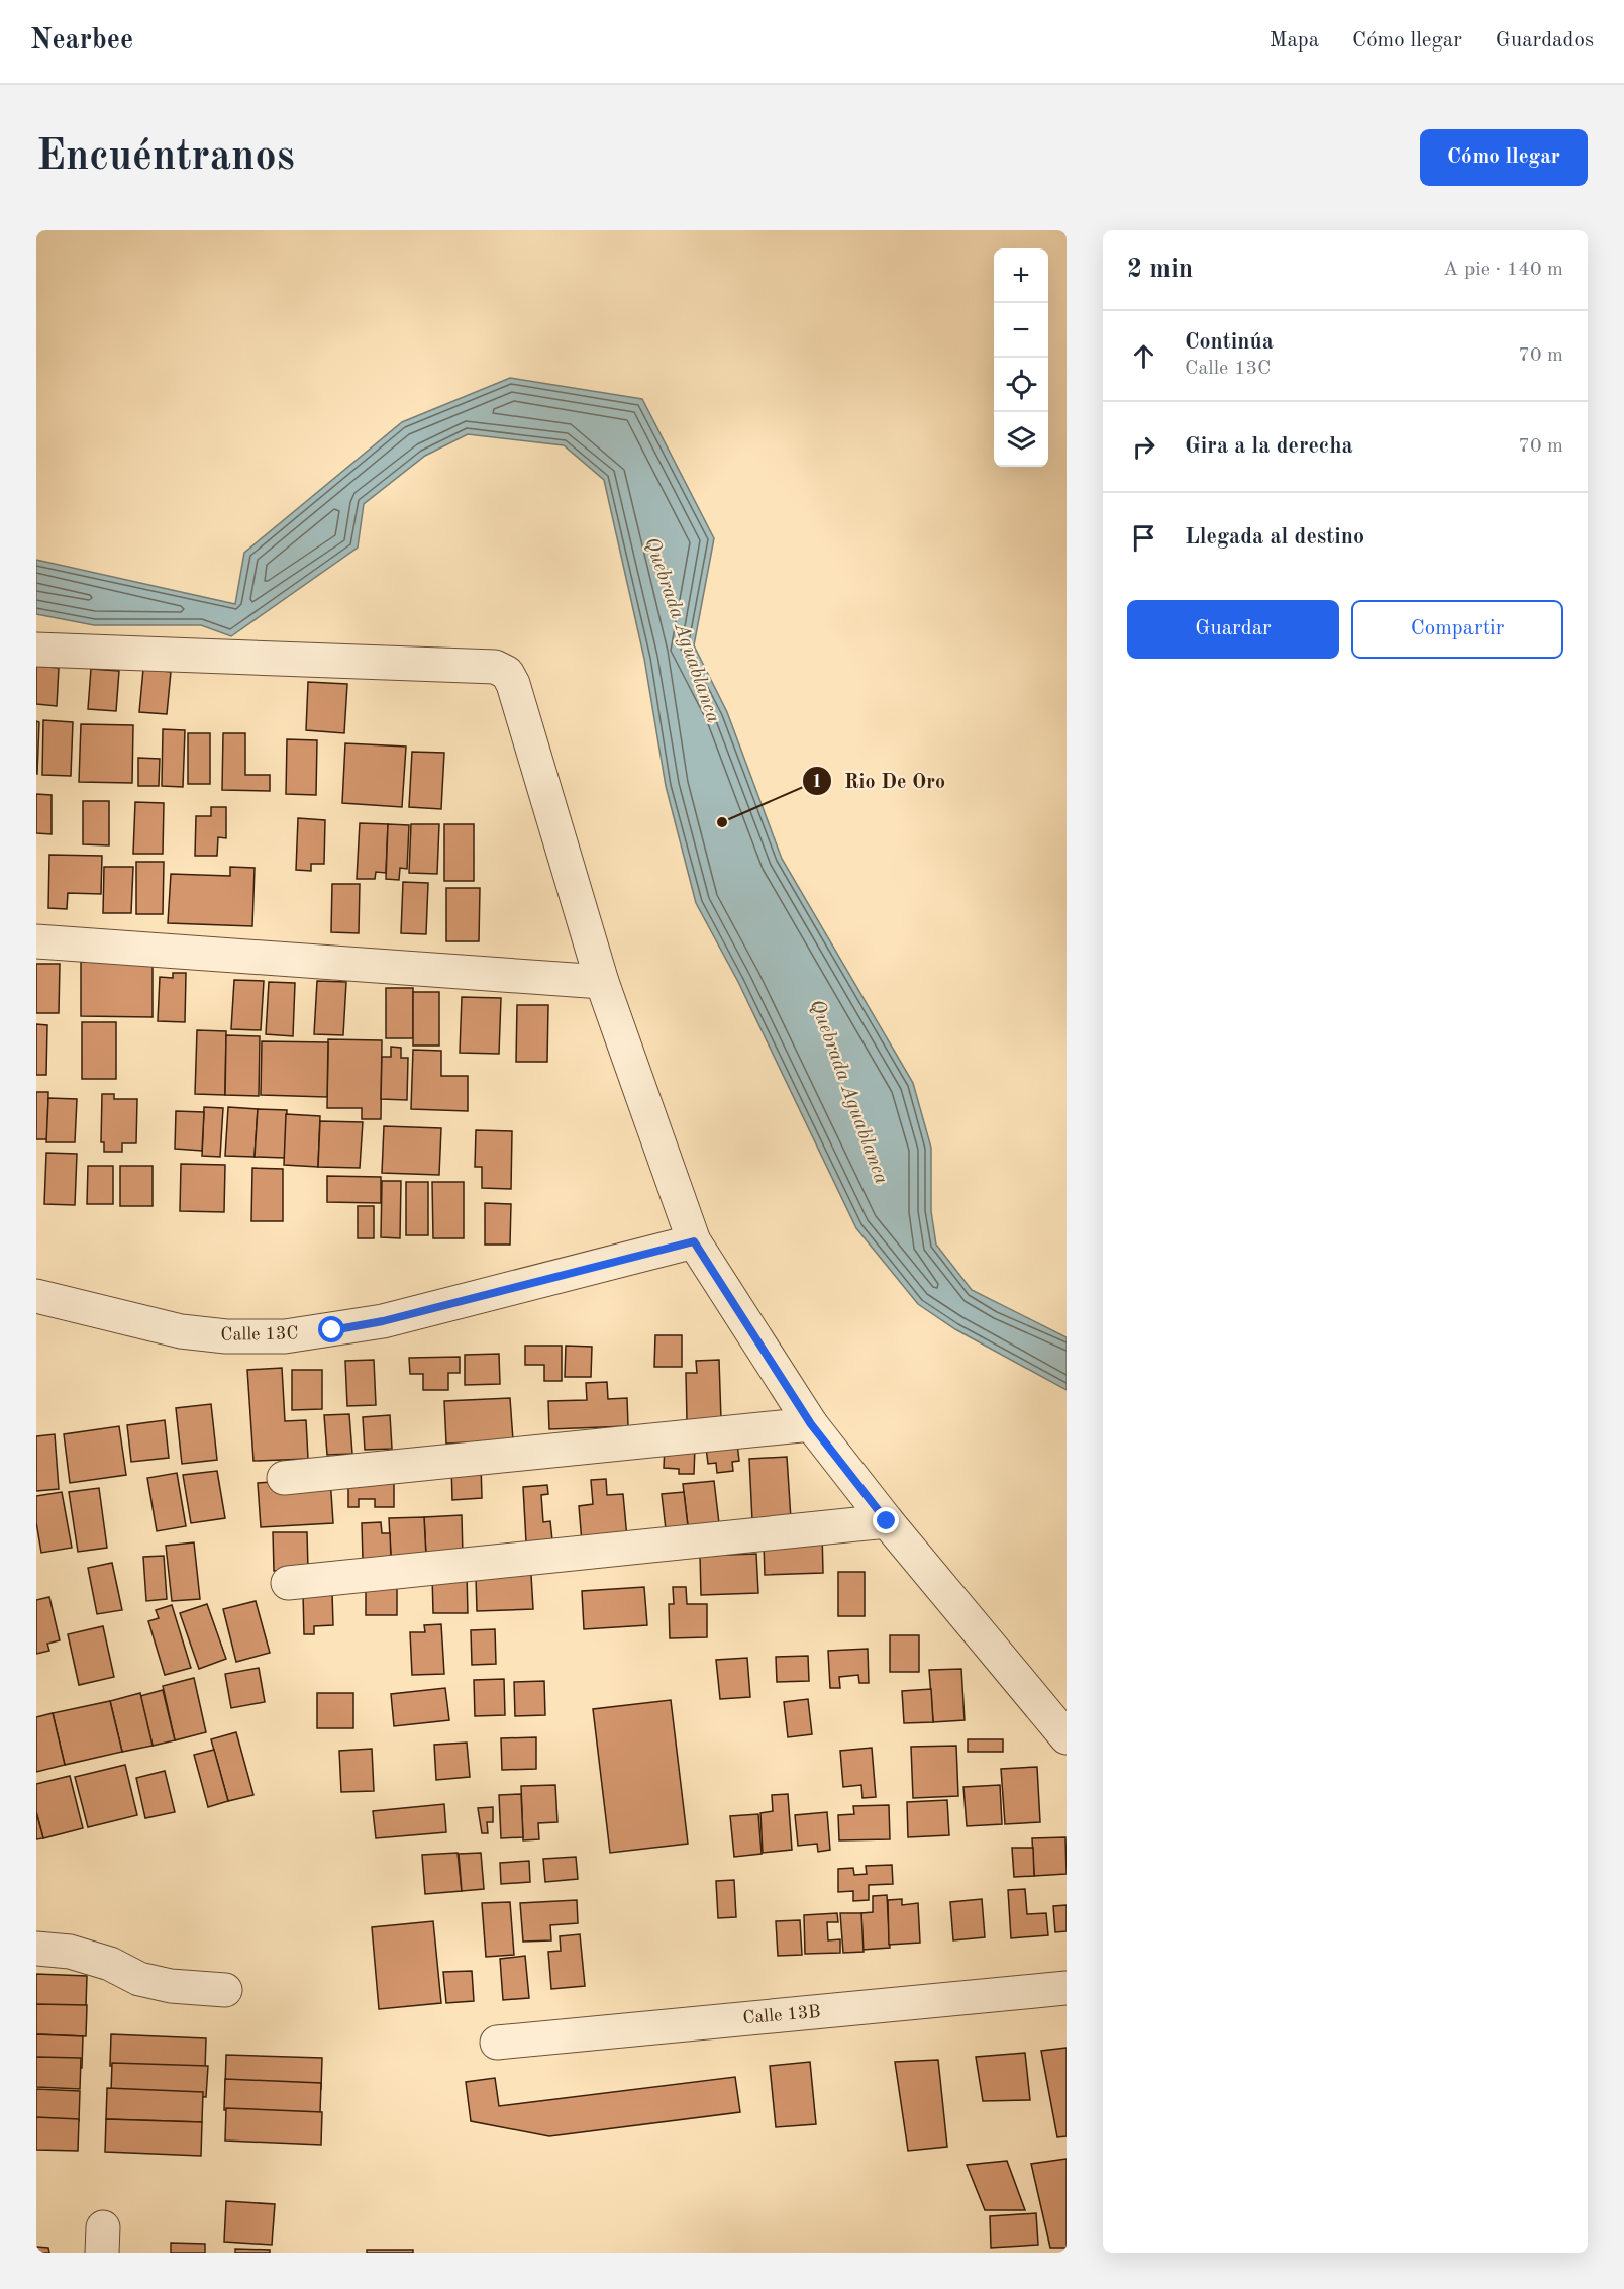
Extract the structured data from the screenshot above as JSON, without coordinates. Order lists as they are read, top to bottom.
{
  "streets": {
    "street": ["Calle 13C", "Calle 13B"]
  },
  "water": ["Quebrada Aguablanca"],
  "places": ["Rio De Oro"],
  "page": {
    "header": "Nearbee",
    "nav": ["Mapa", "Cómo llegar", "Guardados"],
    "buttons": [
      "Cómo llegar",
      ["Guardar", "Compartir"]
    ],
    "title": "Encuéntranos",
    "heading": ["2 min", "A pie · 140 m"],
    "map_buttons": ["+", "−"],
    "list": [
      ["Continúa", "Calle 13C", "70 m"],
      ["Gira a la derecha", "70 m"],
      "Llegada al destino"
    ]
  }
}
